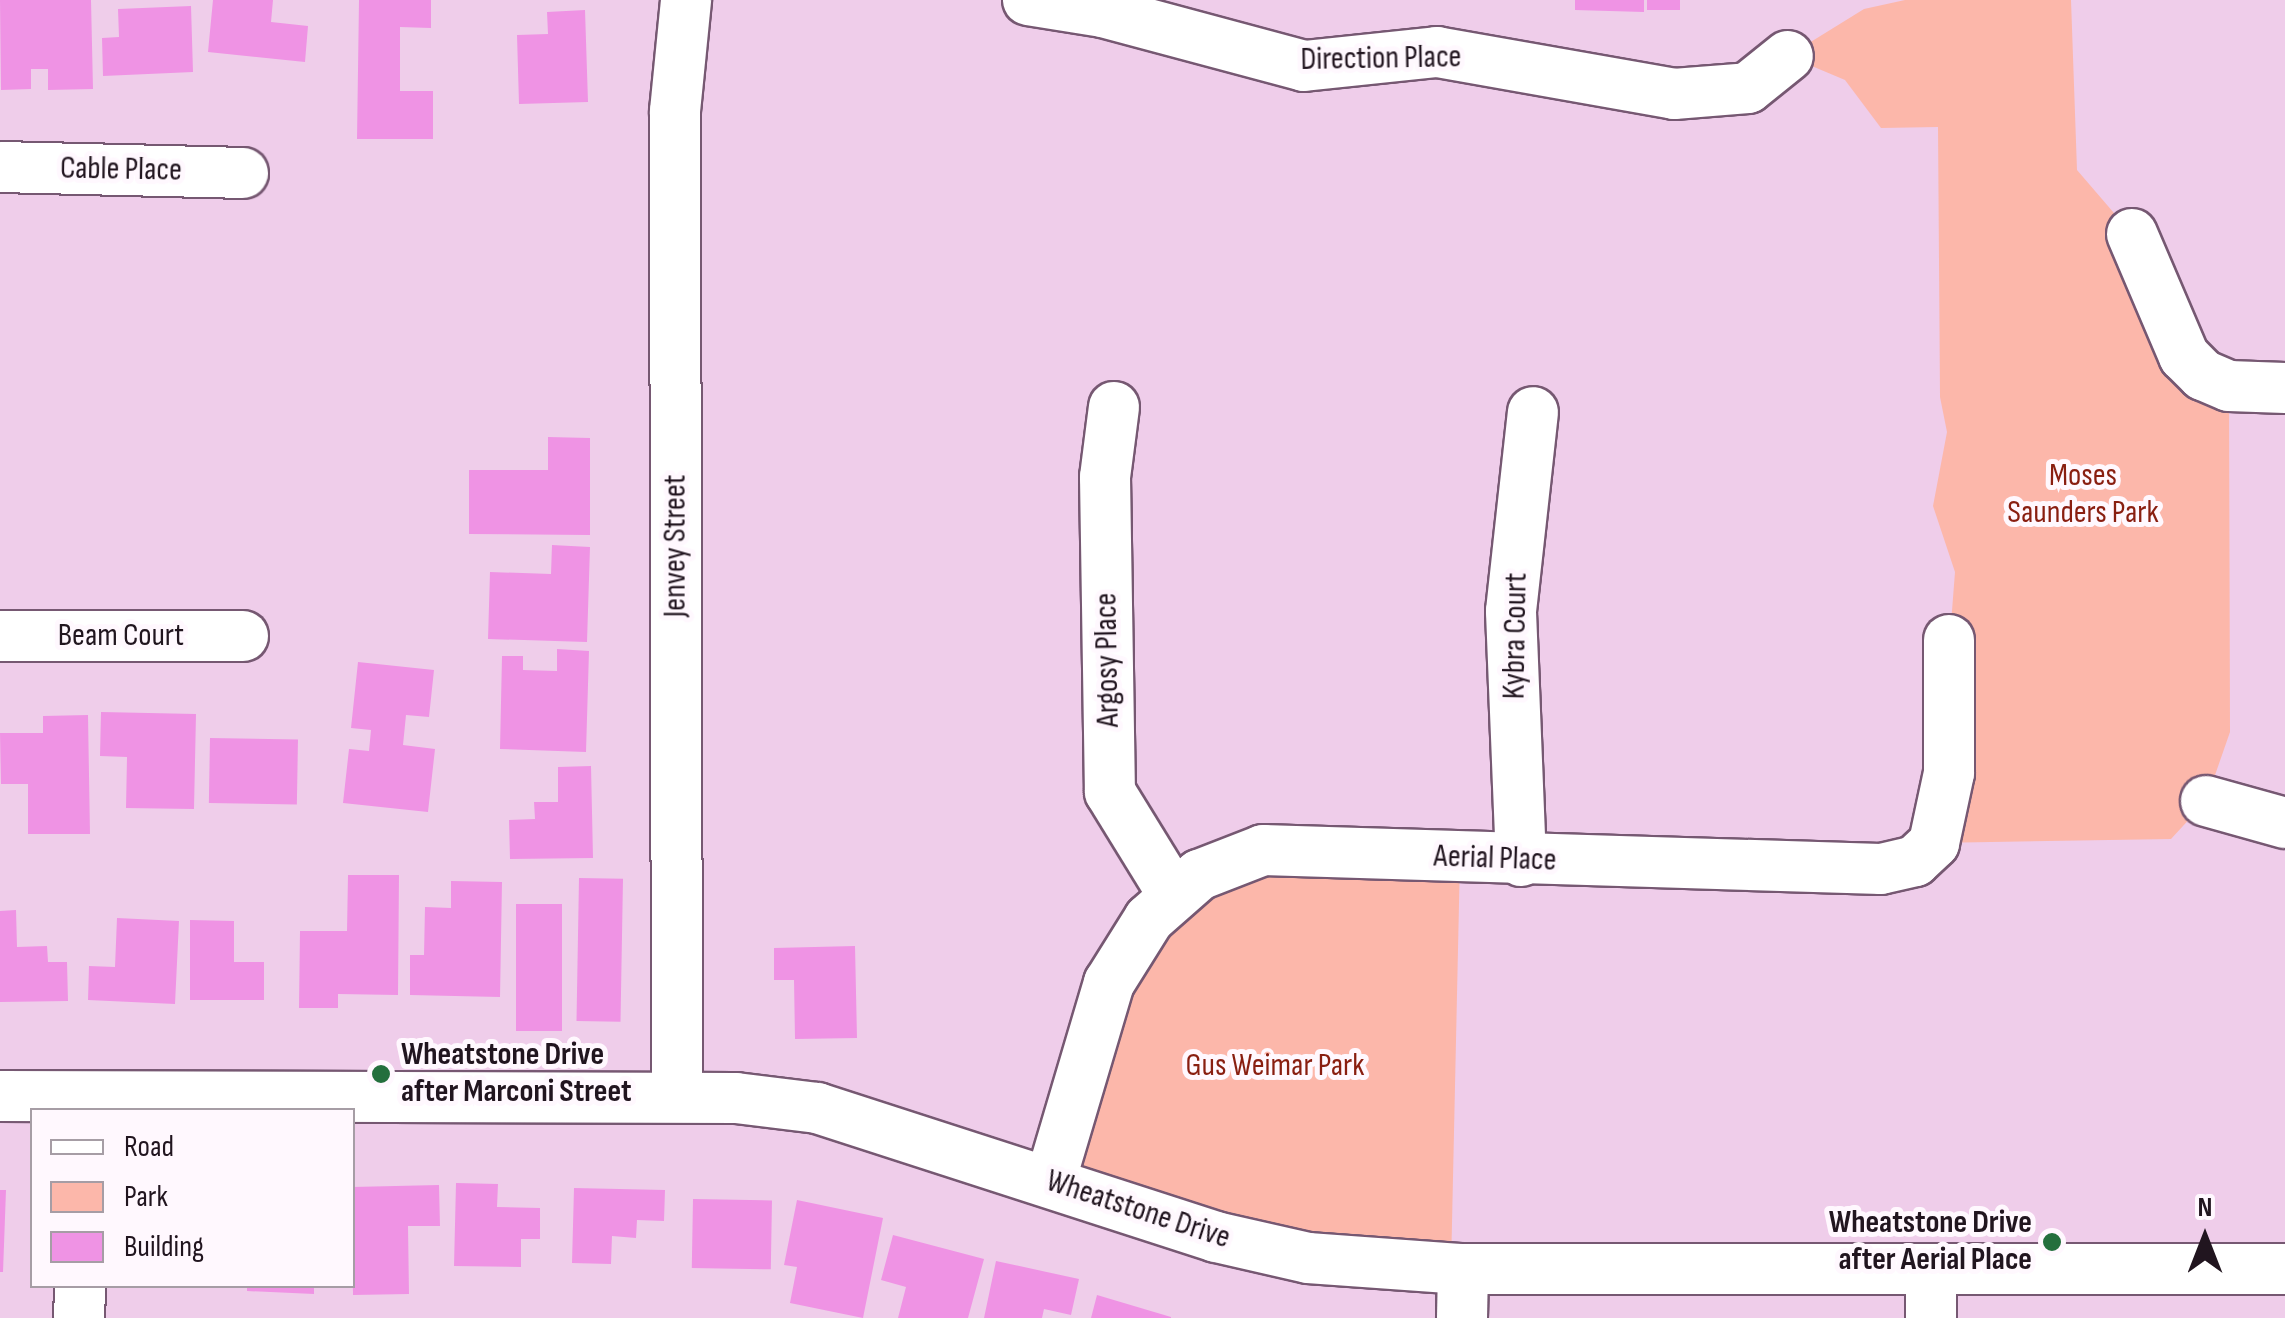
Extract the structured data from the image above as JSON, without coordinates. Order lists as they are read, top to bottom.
{
  "streets": {
    "street": [
      "Direction Place",
      "Cable Place",
      "Jenvey Street",
      "Beam Court",
      "Kybra Court",
      "Argosy Place",
      "Aerial Place",
      "Wheatstone Drive"
    ]
  },
  "crossings": [
    ["Jenvey Street", "Wheatstone Drive"],
    ["Kybra Court", "Aerial Place"],
    ["Argosy Place", "Aerial Place"],
    ["Aerial Place", "Wheatstone Drive"]
  ],
  "parks": ["Moses Saunders Park", "Gus Weimar Park"],
  "places": ["Wheatstone Drive after Marconi Street", "Wheatstone Drive after Aerial Place"],
  "legend": ["Road", "Park", "Building"],
  "north": "top"
}
